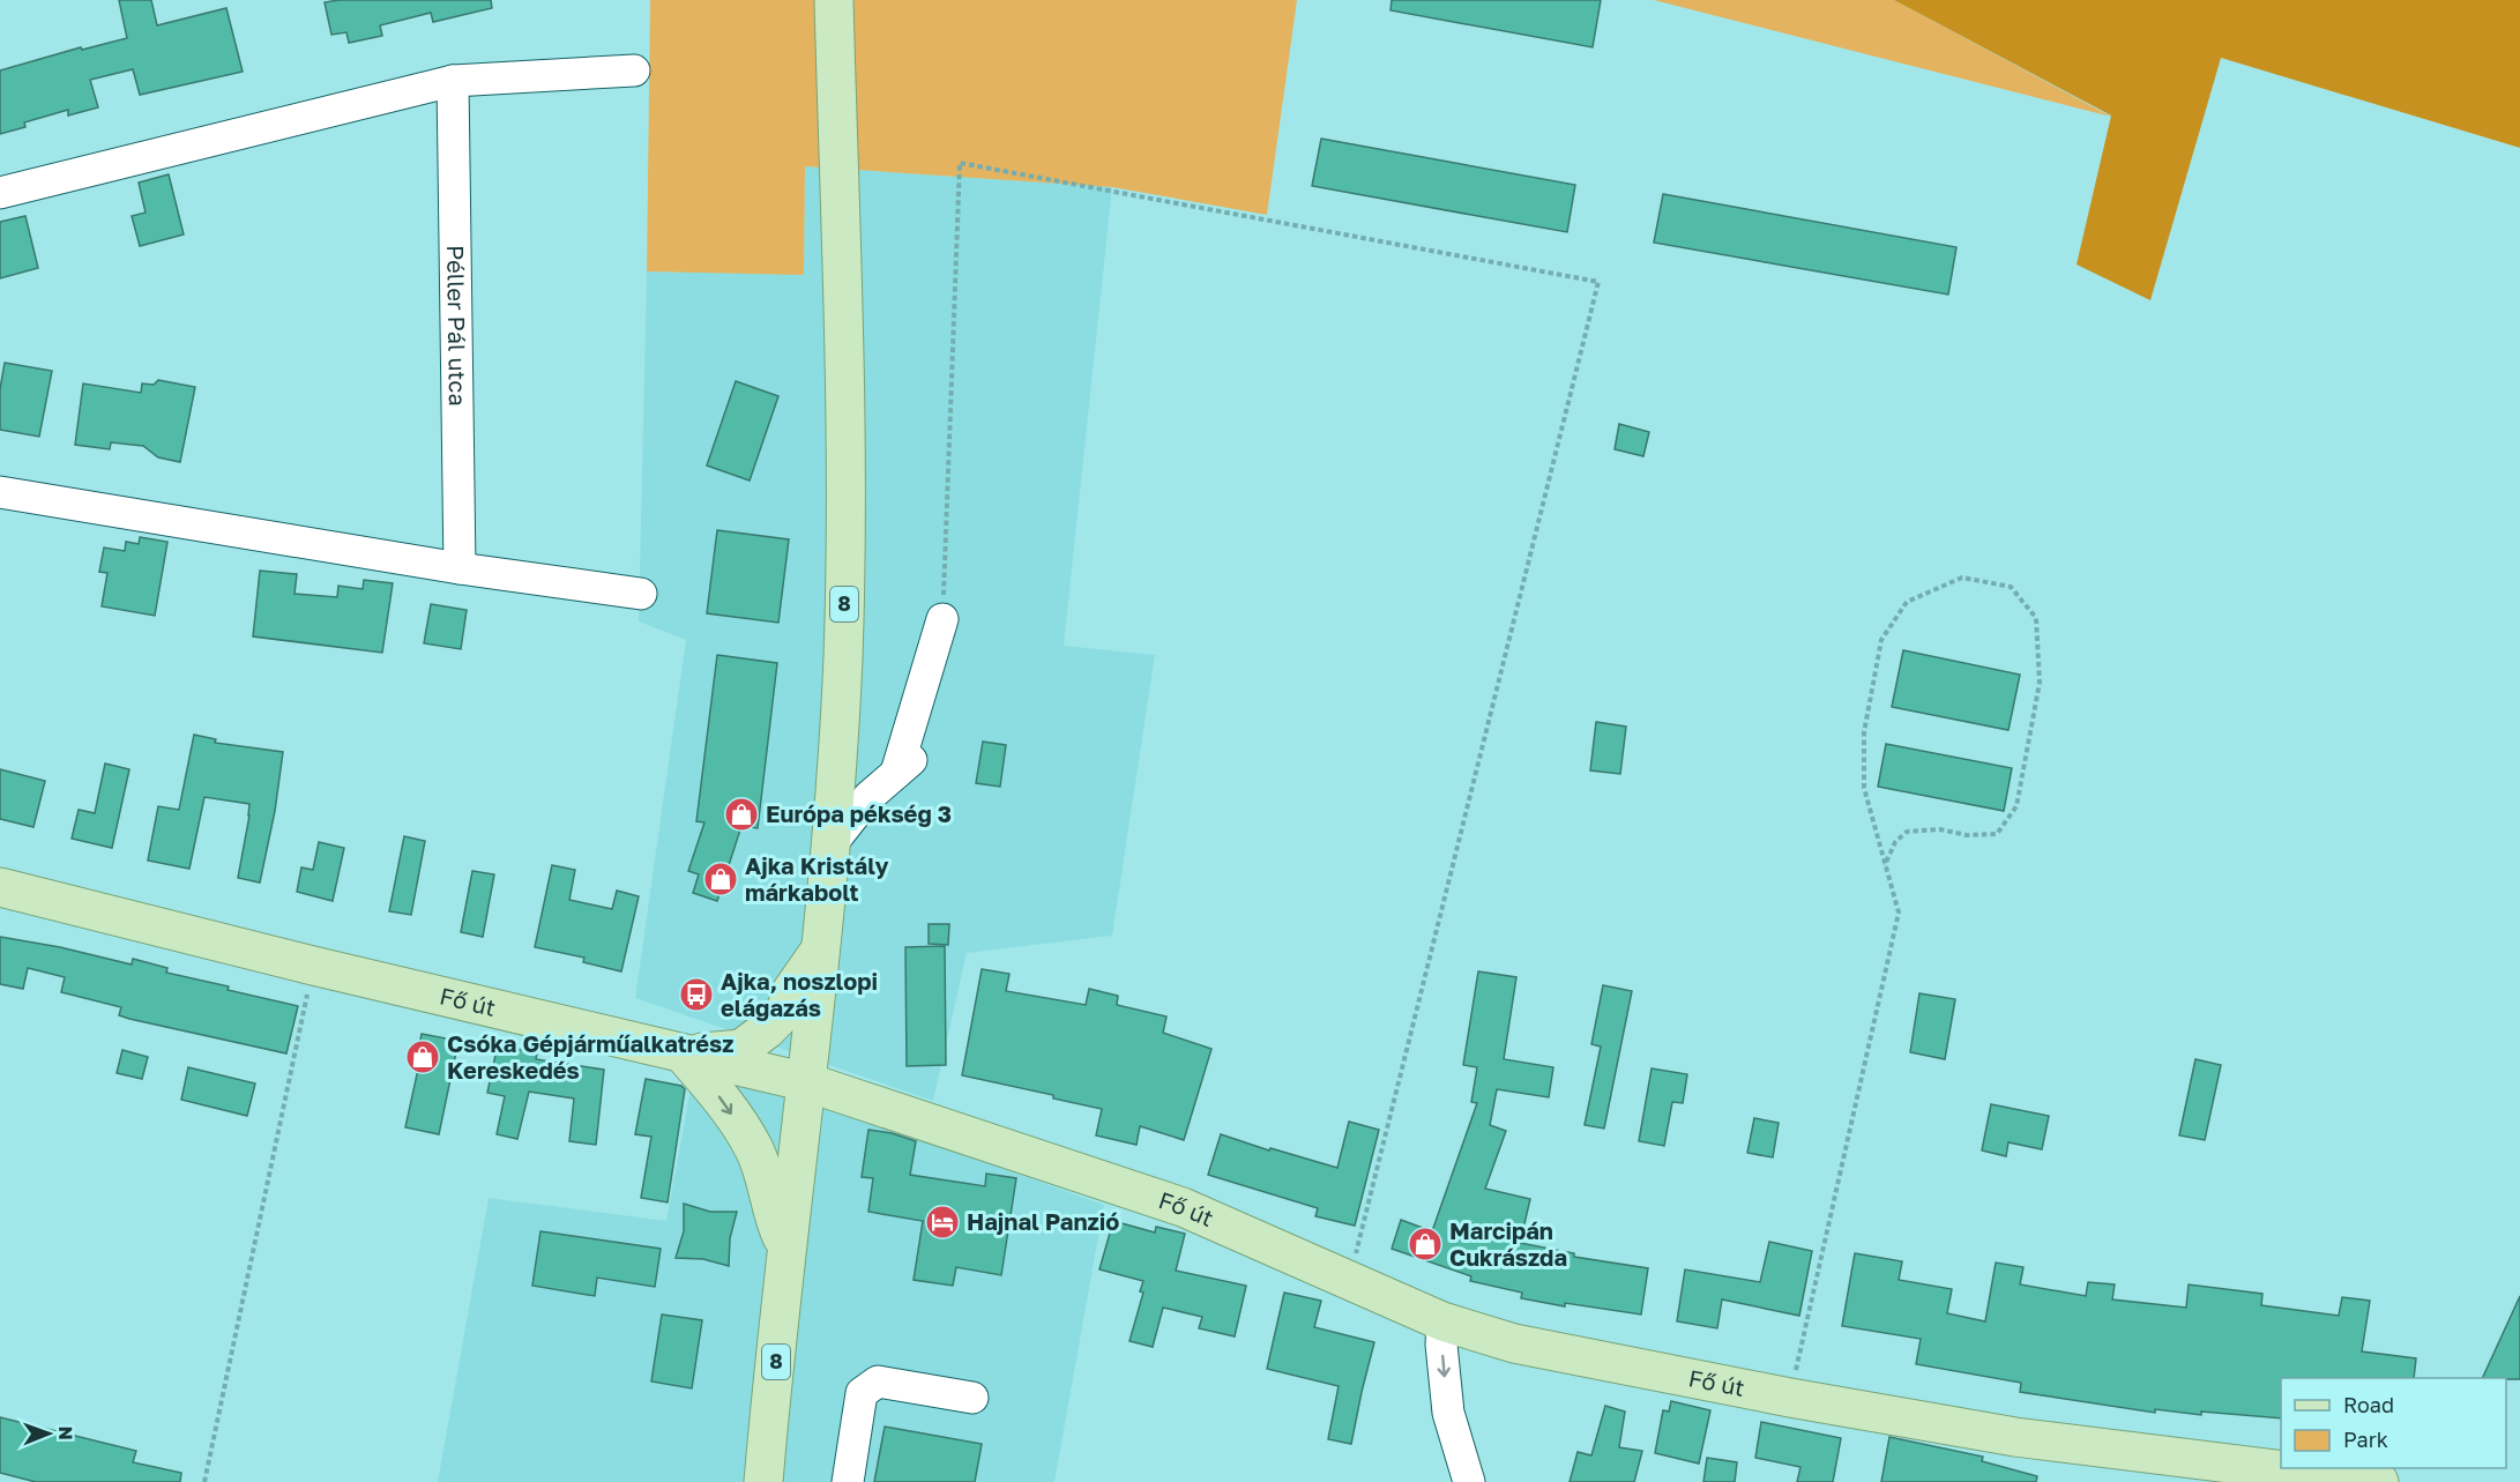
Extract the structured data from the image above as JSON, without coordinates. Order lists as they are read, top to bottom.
{
  "streets": {
    "main road": ["8", "Fő út"],
    "street": ["Péller Pál utca"]
  },
  "crossings": [
    ["8", "Fő út"]
  ],
  "places": {
    "shop": [
      "Európa pékség 3",
      "Ajka Kristály márkabolt",
      "Csóka Gépjárműalkatrész Kereskedés",
      "Marcipán Cukrászda"
    ],
    "bus stop": ["Ajka, noszlopi elágazás"],
    "hotel": ["Hajnal Panzió"]
  },
  "legend": ["Road", "Park"],
  "north": "right"
}
